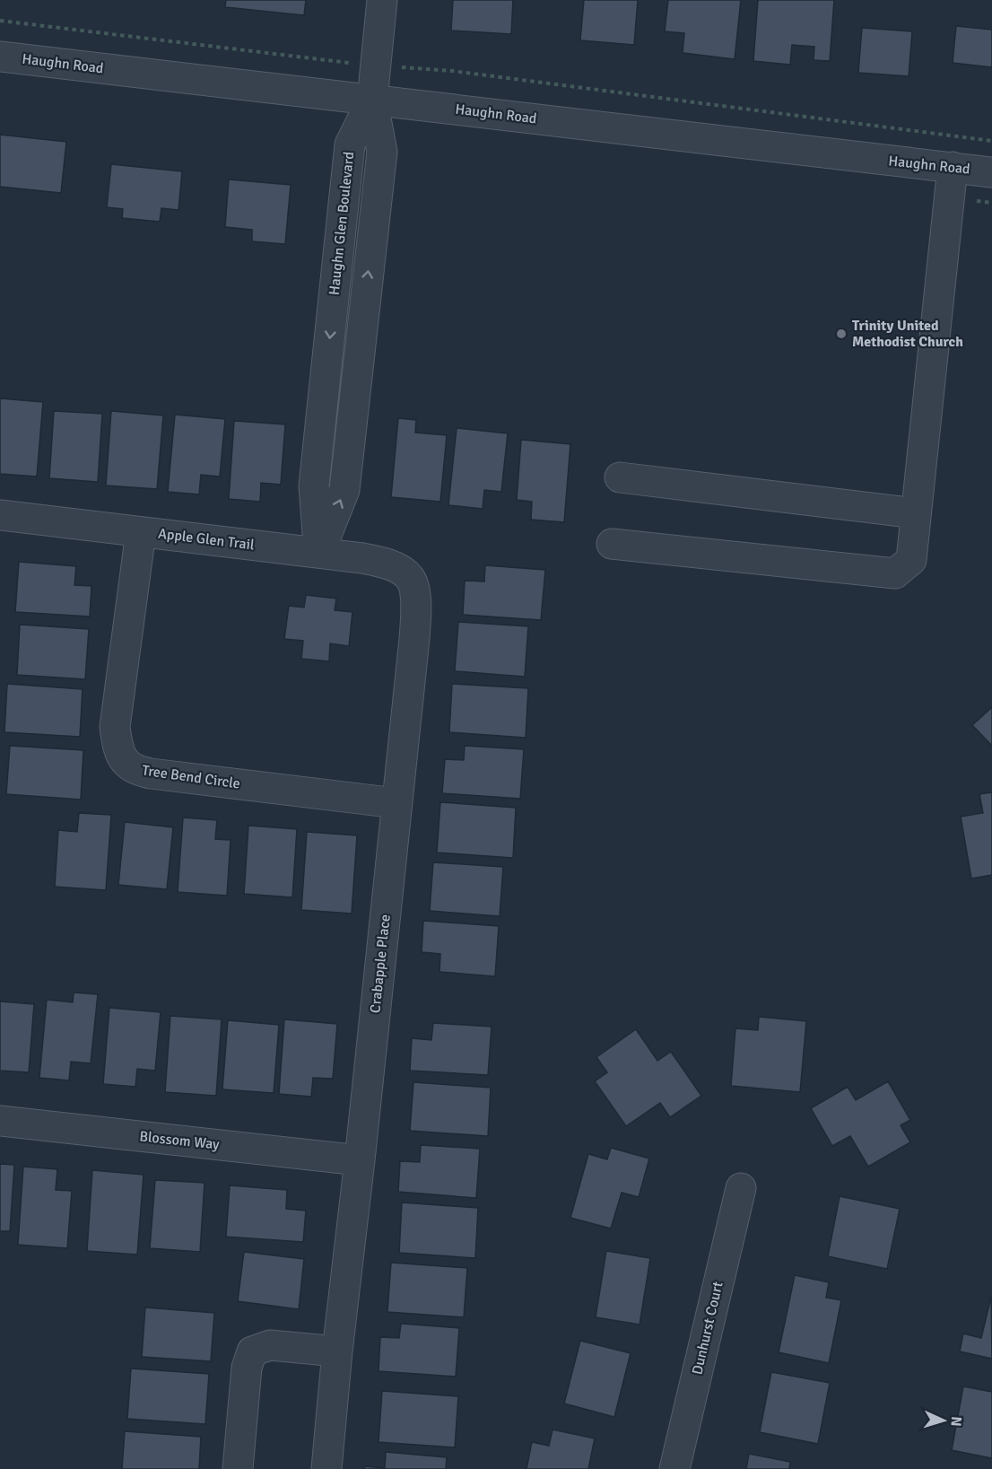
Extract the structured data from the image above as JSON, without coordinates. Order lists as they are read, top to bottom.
{
  "streets": {
    "street": [
      "Haughn Road",
      "Haughn Glen Boulevard",
      "Apple Glen Trail",
      "Tree Bend Circle",
      "Crabapple Place",
      "Blossom Way",
      "Dunhurst Court"
    ]
  },
  "crossings": [
    ["Haughn Road", "Haughn Glen Boulevard"],
    ["Haughn Glen Boulevard", "Apple Glen Trail"],
    ["Apple Glen Trail", "Tree Bend Circle"],
    ["Apple Glen Trail", "Crabapple Place"],
    ["Tree Bend Circle", "Crabapple Place"],
    ["Crabapple Place", "Blossom Way"]
  ],
  "places": ["Trinity United Methodist Church"],
  "north": "right"
}
